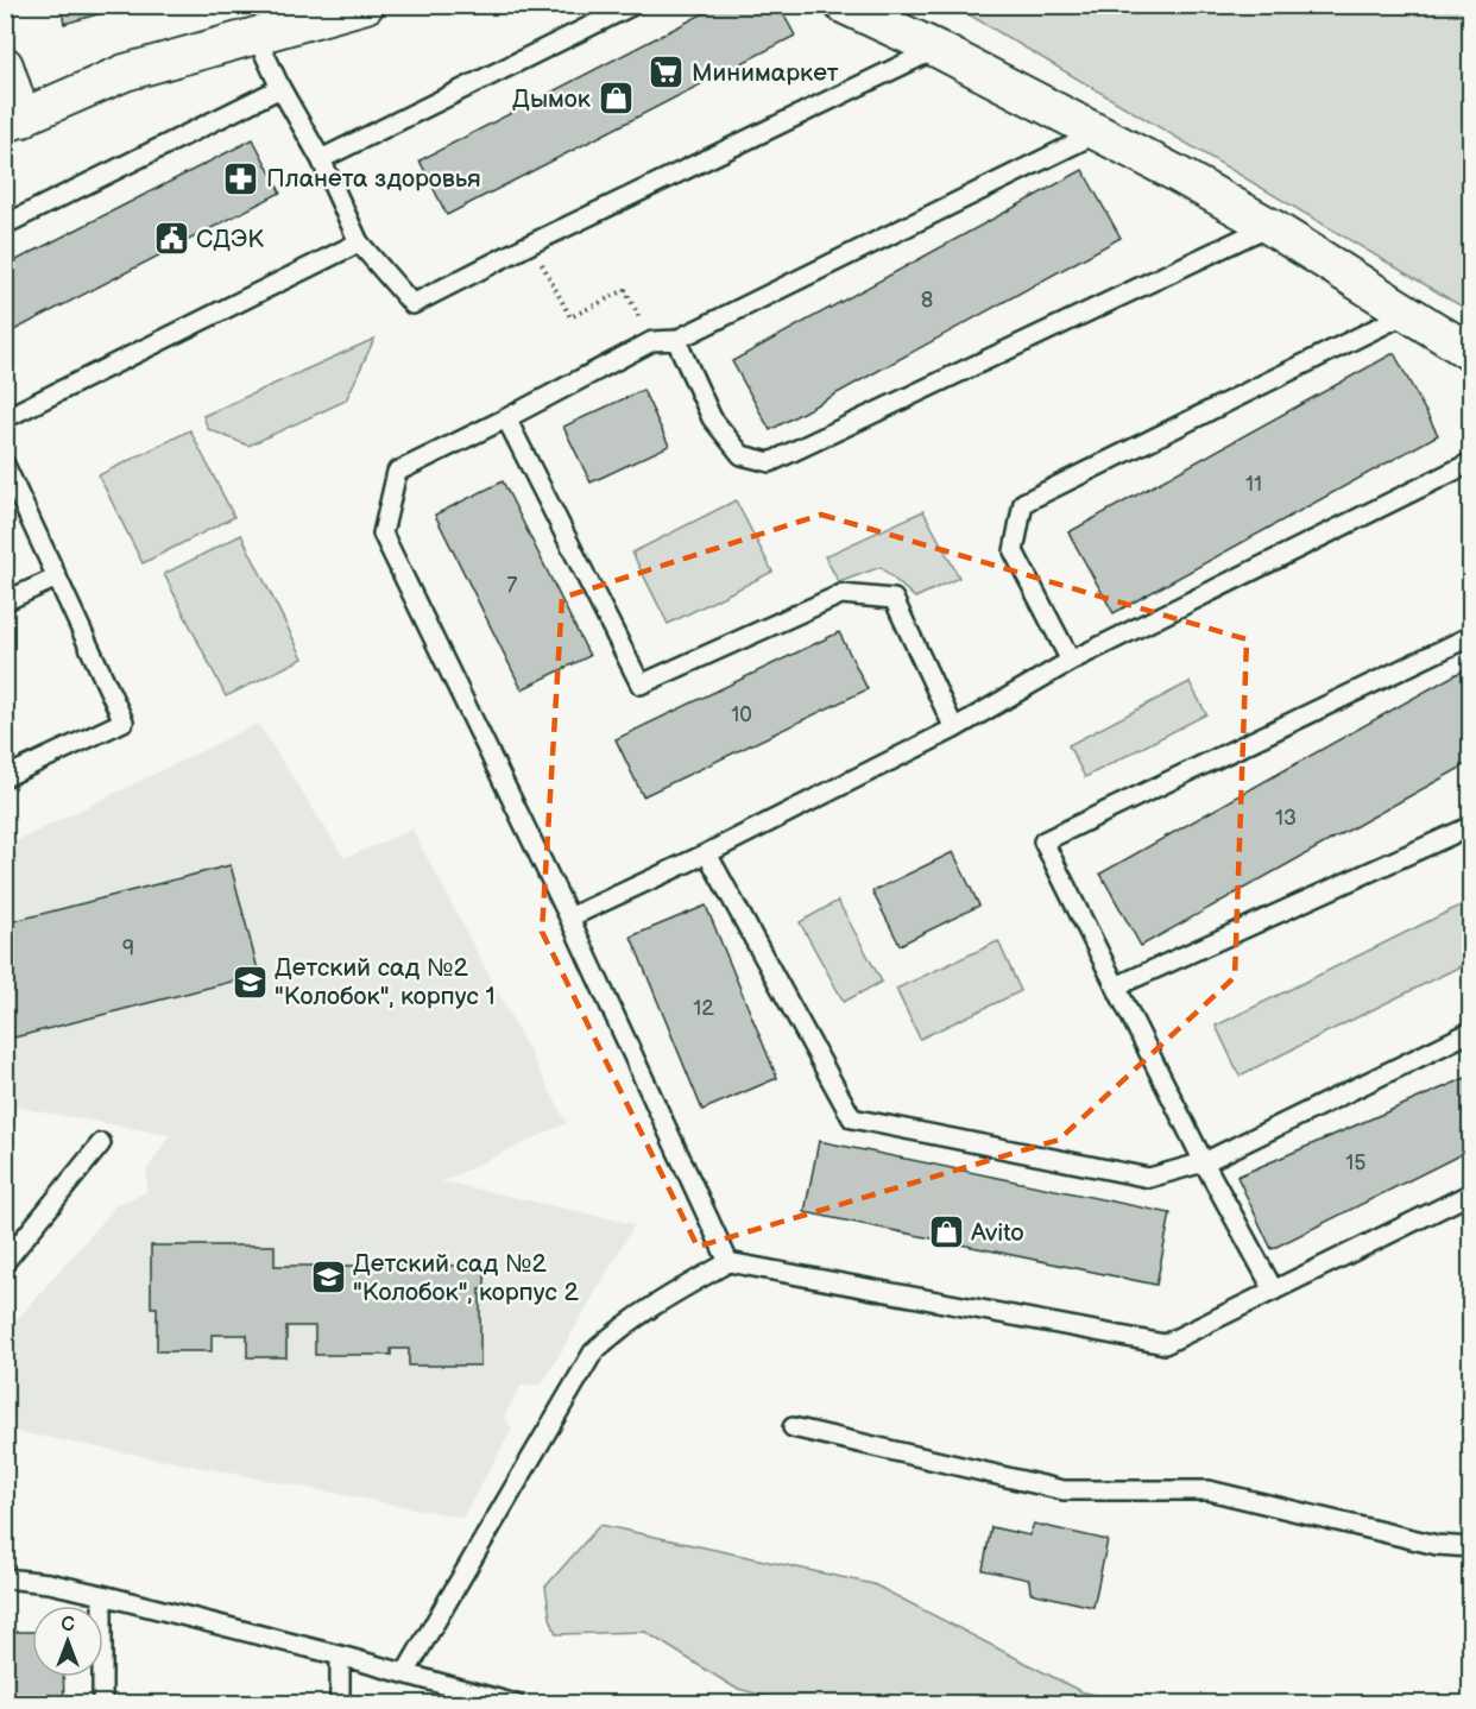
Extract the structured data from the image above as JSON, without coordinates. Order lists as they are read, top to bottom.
{
  "places": {
    "supermarket": ["Минимаркет"],
    "shop": ["Дымок", "Avito"],
    "pharmacy": ["Планета здоровья"],
    "public building": ["СДЭК"],
    "school or university": ["Детский сад №2 \"Колобок\", корпус 1", "Детский сад №2 \"Колобок\", корпус 2"]
  },
  "house_numbers": [
    "8",
    "11",
    "7",
    "10",
    "13",
    "9",
    "12",
    "15"
  ],
  "north": "top"
}
